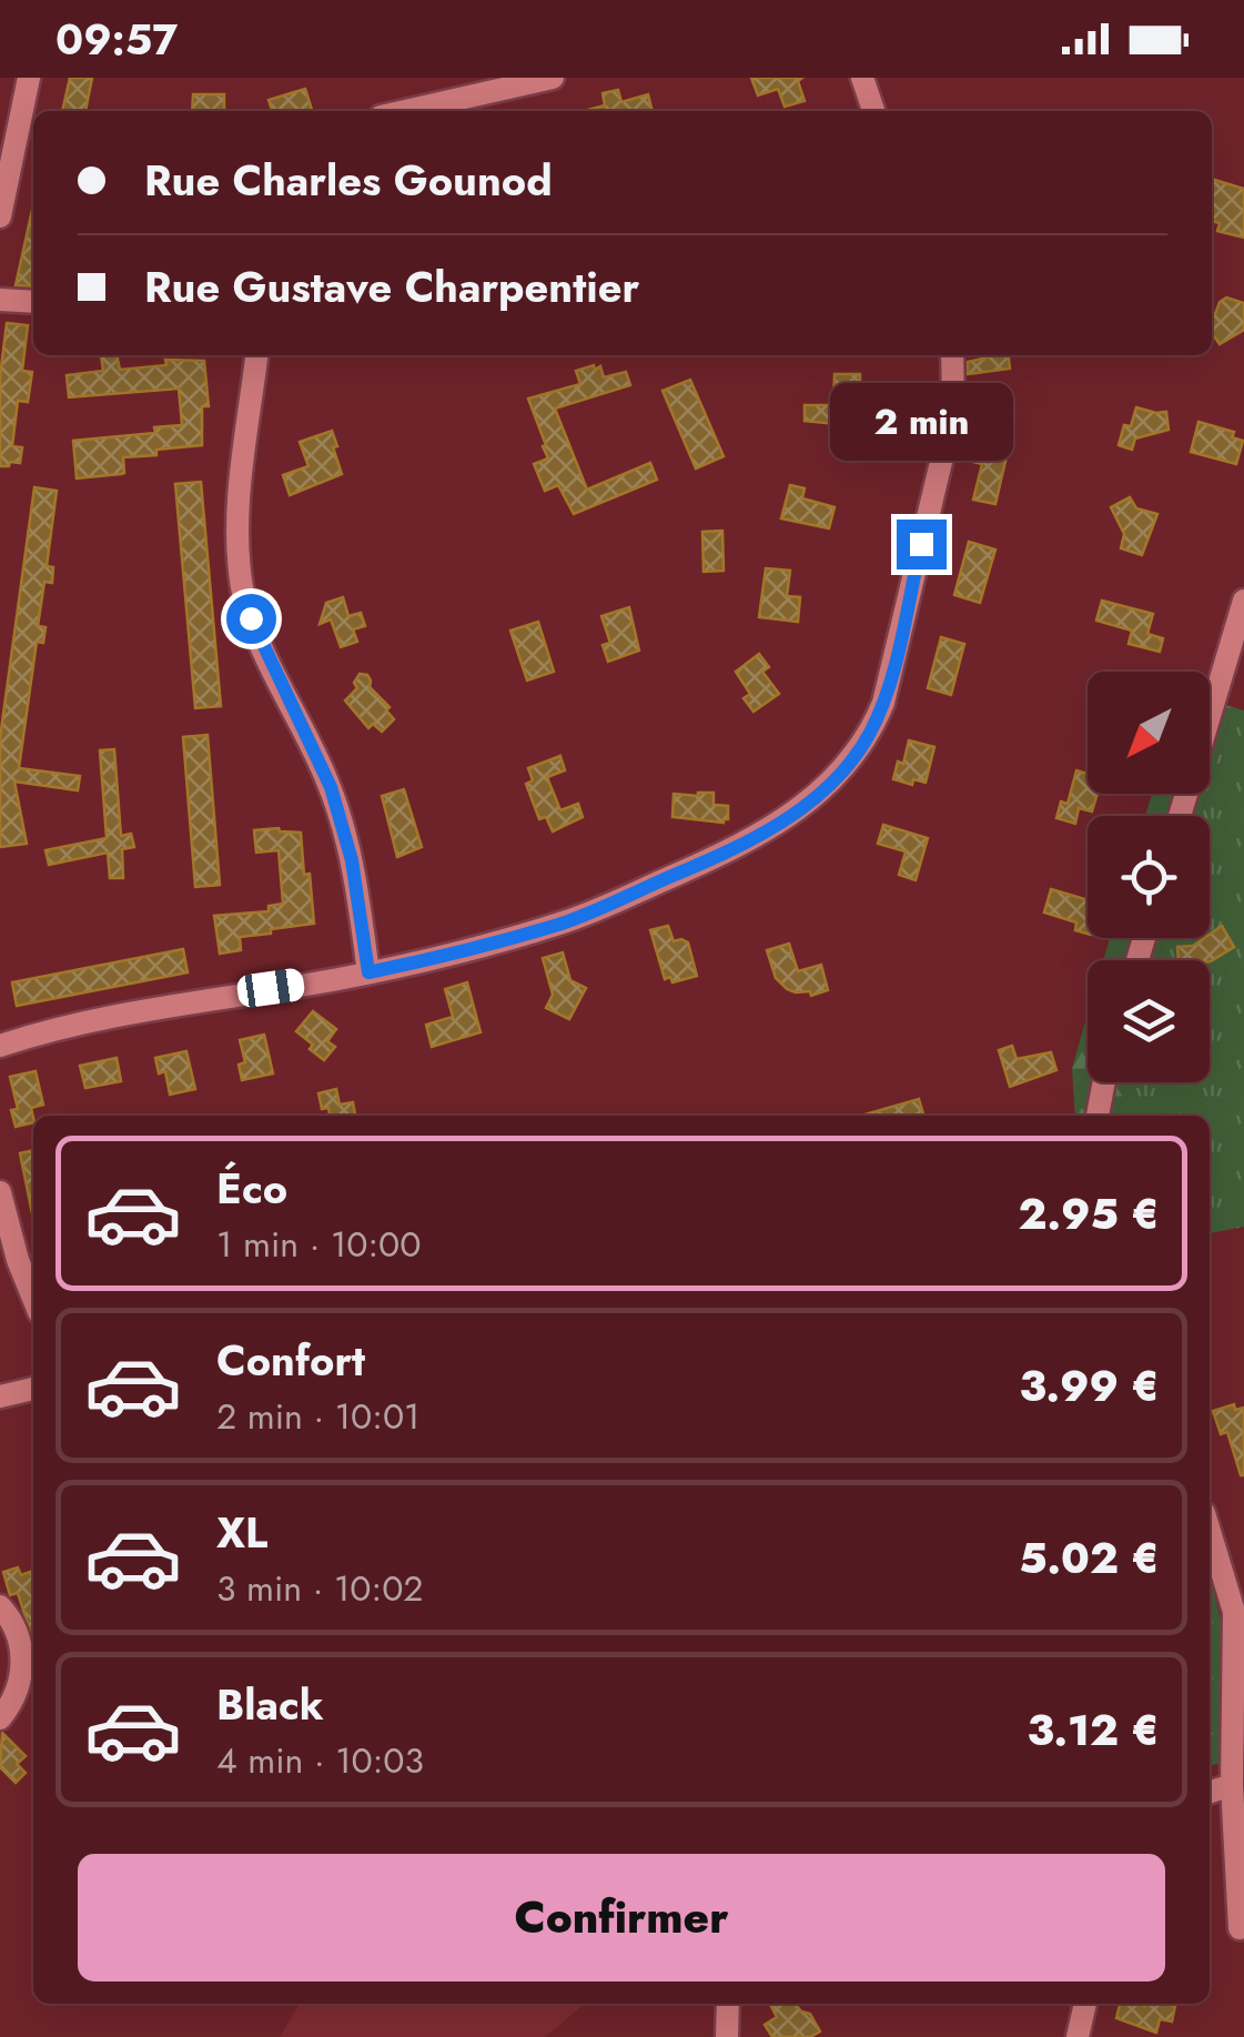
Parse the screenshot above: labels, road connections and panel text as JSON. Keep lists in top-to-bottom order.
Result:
{
  "north": "bottom left",
  "page": {
    "status": "09:57",
    "banner": ["Rue Charles Gounod", "Rue Gustave Charpentier"],
    "bubble": "2 min",
    "list": [
      {
        "name": "Éco",
        "note": "1 min · 10:00",
        "value": "2.95 €"
      },
      {
        "name": "Confort",
        "note": "2 min · 10:01",
        "value": "3.99 €"
      },
      {
        "name": "XL",
        "note": "3 min · 10:02",
        "value": "5.02 €"
      },
      {
        "name": "Black",
        "note": "4 min · 10:03",
        "value": "3.12 €"
      }
    ],
    "buttons": "Confirmer"
  }
}
